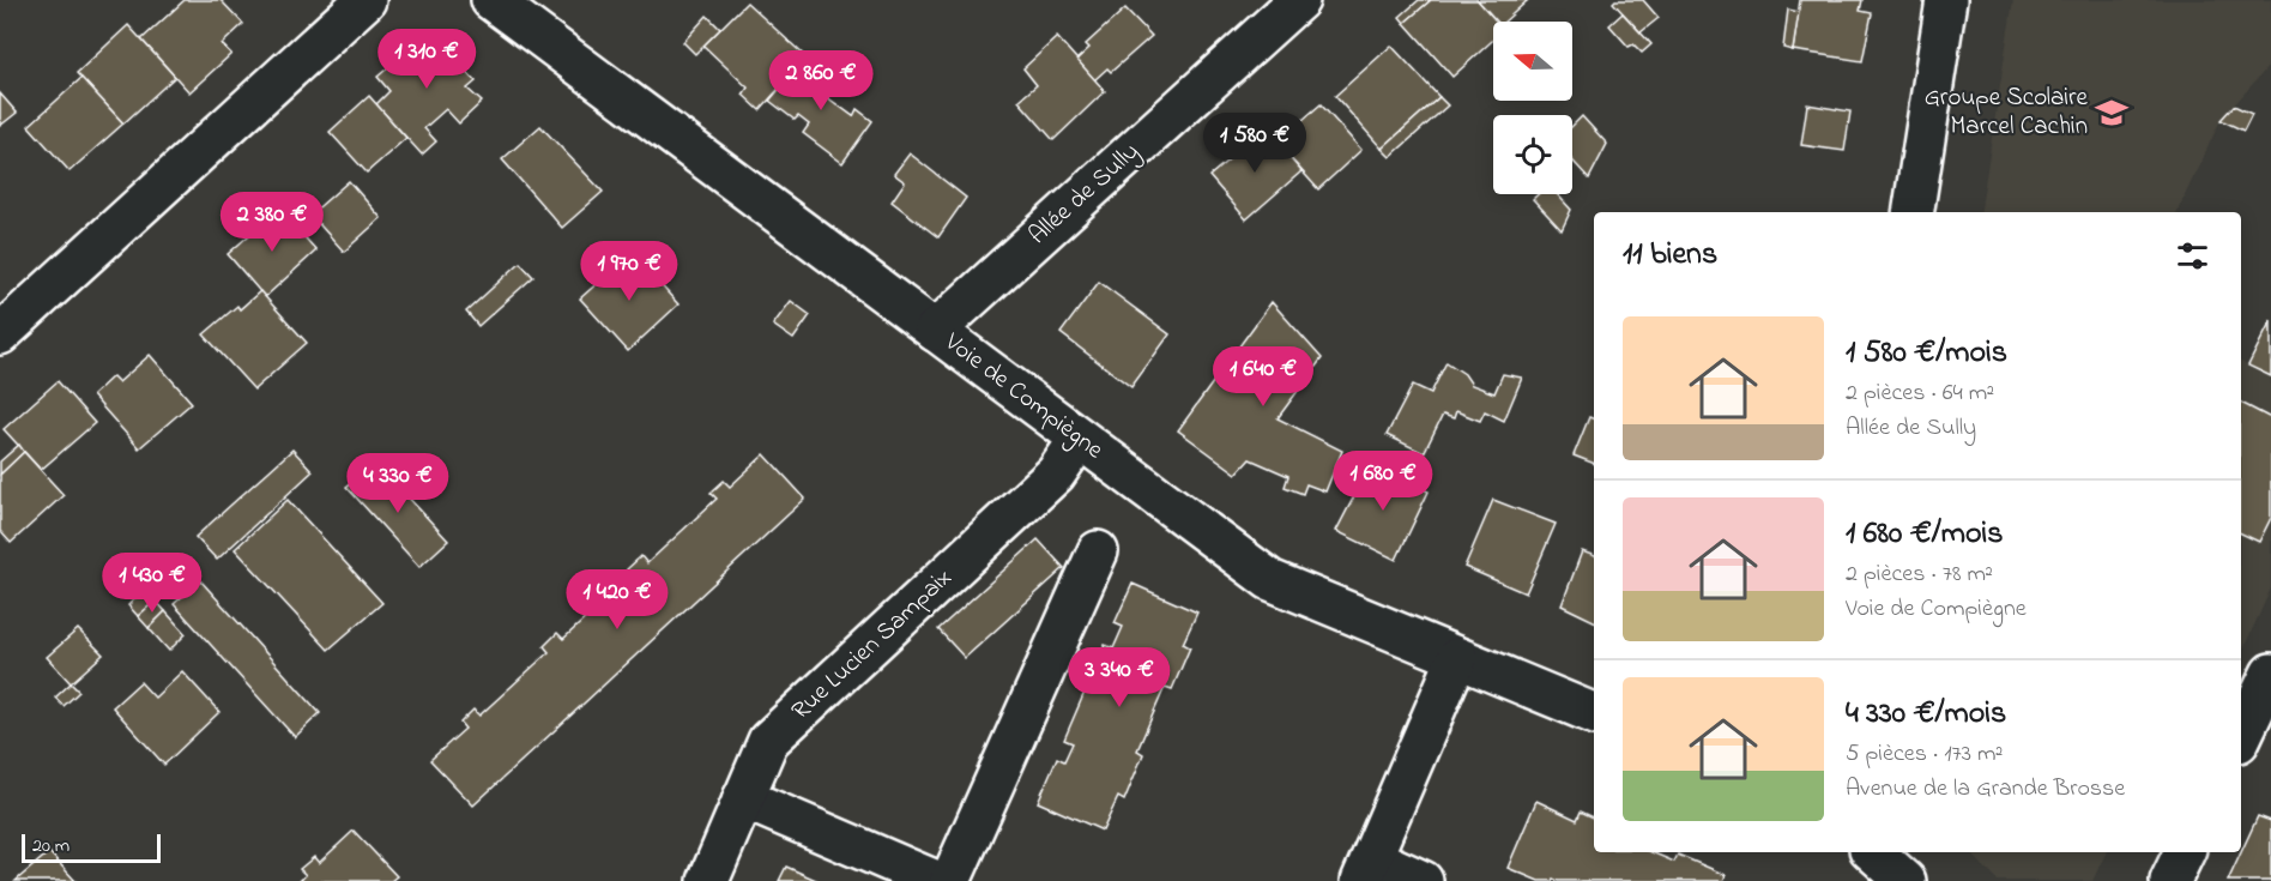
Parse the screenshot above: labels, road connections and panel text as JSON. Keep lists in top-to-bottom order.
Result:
{
  "streets": {
    "street": ["Allée de Sully", "Voie de Compiègne", "Rue Lucien Sampaix"]
  },
  "crossings": [
    ["Allée de Sully", "Voie de Compiègne"],
    ["Voie de Compiègne", "Rue Lucien Sampaix"]
  ],
  "places": {
    "school or university": ["Groupe Scolaire Marcel Cachin"]
  },
  "scale_bar": "20 m",
  "north": "left",
  "page": {
    "price": [
      "1 310 €",
      "2 860 €",
      "1 580 €",
      "2 380 €",
      "1 970 €",
      "1 640 €",
      "1 680 €",
      "4 330 €",
      "1 430 €",
      "1 420 €",
      "3 340 €"
    ],
    "heading": "11 biens",
    "list": [
      {
        "name": "1 580 €/mois",
        "note": "2 pièces · 64 m² · Allée de Sully"
      },
      {
        "name": "1 680 €/mois",
        "note": "2 pièces · 78 m² · Voie de Compiègne"
      },
      {
        "name": "4 330 €/mois",
        "note": "5 pièces · 173 m² · Avenue de la Grande Brosse"
      }
    ],
    "scale": "20 m"
  }
}
